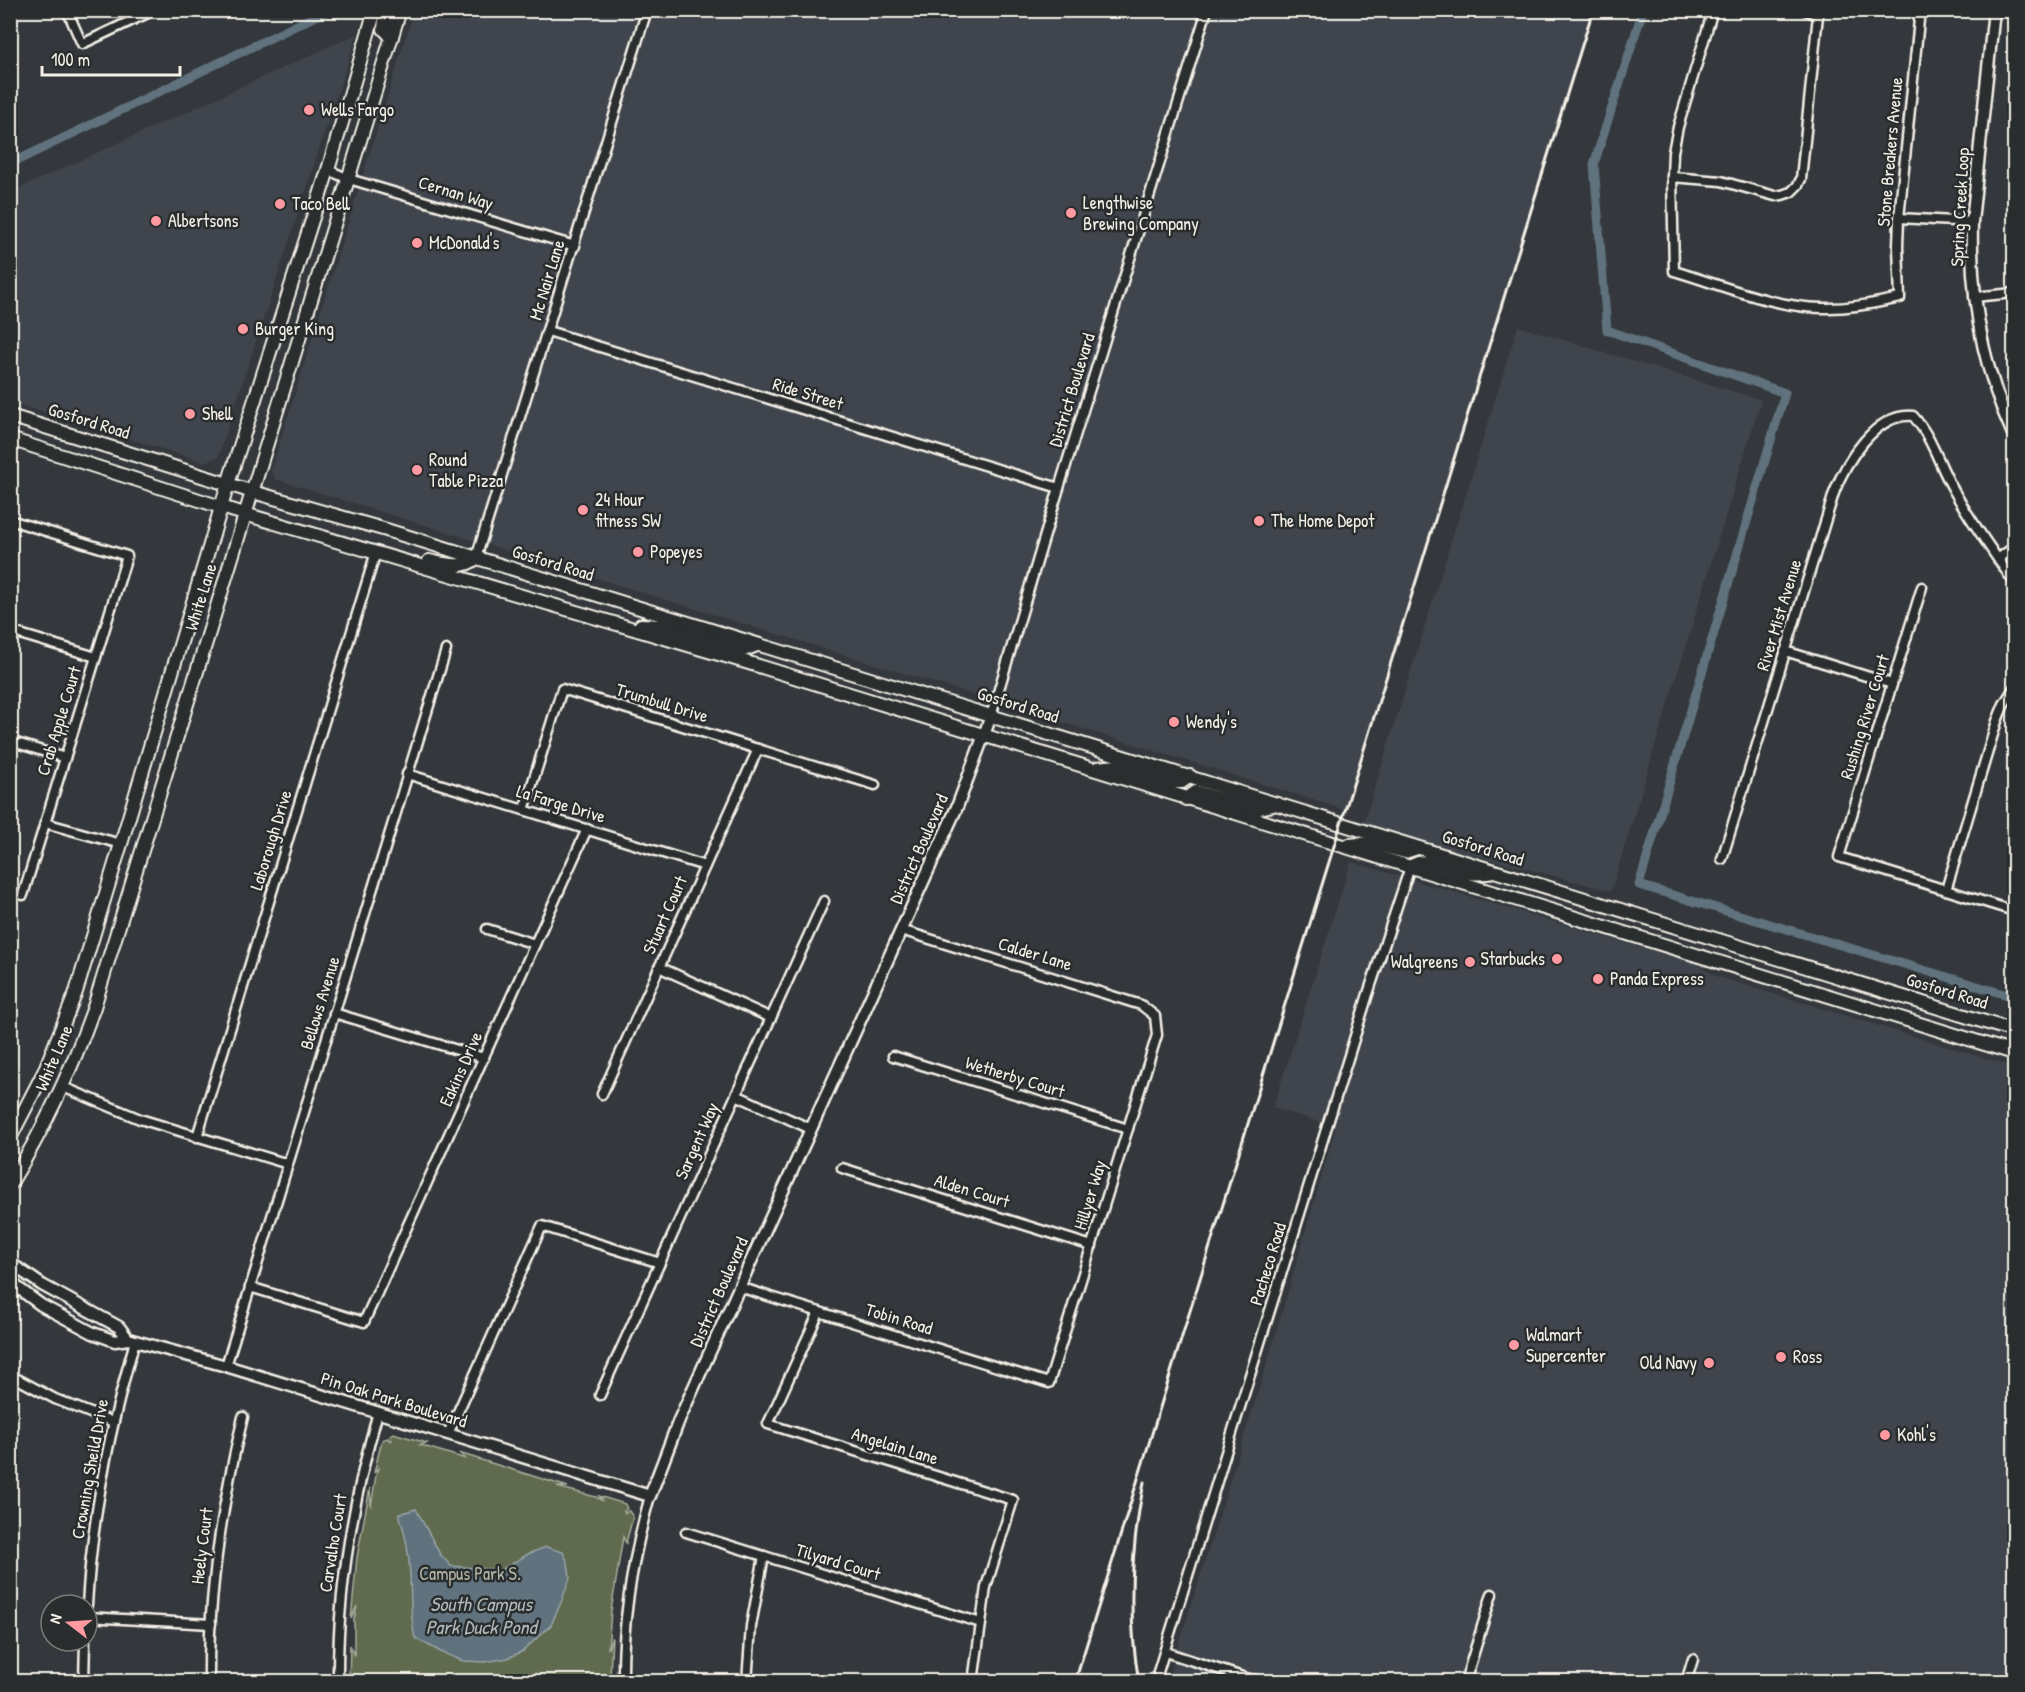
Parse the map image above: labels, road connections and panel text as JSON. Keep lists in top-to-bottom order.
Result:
{
  "streets": {
    "main road": ["Gosford Road", "White Lane"],
    "street": [
      "Stone Breakers Avenue",
      "Cernan Way",
      "Spring Creek Loop",
      "Mc Nair Lane",
      "District Boulevard",
      "Ride Street",
      "River Mist Avenue",
      "Trumbull Drive",
      "Rushing River Court",
      "Crab Apple Court",
      "La Farge Drive",
      "Laborough Drive",
      "Stuart Court",
      "Calder Lane",
      "Bellows Avenue",
      "Eakins Drive",
      "Wetherby Court",
      "Sargent Way",
      "Alden Court",
      "Hillyer Way",
      "Pacheco Road",
      "Tobin Road",
      "Pin Oak Park Boulevard",
      "Angelain Lane",
      "Crowning Sheild Drive",
      "Carvalho Court",
      "Heely Court",
      "Tilyard Court"
    ]
  },
  "crossings": [
    ["Cernan Way", "Mc Nair Lane"],
    ["Cernan Way", "White Lane"],
    ["Mc Nair Lane", "Ride Street"],
    ["Mc Nair Lane", "Gosford Road"],
    ["District Boulevard", "Ride Street"],
    ["District Boulevard", "Gosford Road"],
    ["District Boulevard", "Calder Lane"],
    ["District Boulevard", "Tobin Road"],
    ["District Boulevard", "Pin Oak Park Boulevard"],
    ["Gosford Road", "White Lane"],
    ["Trumbull Drive", "La Farge Drive"],
    ["Trumbull Drive", "Stuart Court"],
    ["La Farge Drive", "Stuart Court"],
    ["La Farge Drive", "Bellows Avenue"],
    ["La Farge Drive", "Eakins Drive"],
    ["Calder Lane", "Hillyer Way"],
    ["Bellows Avenue", "Eakins Drive"],
    ["Bellows Avenue", "Pin Oak Park Boulevard"],
    ["Wetherby Court", "Hillyer Way"],
    ["Alden Court", "Hillyer Way"],
    ["Hillyer Way", "Tobin Road"],
    ["Tobin Road", "Angelain Lane"],
    ["Pin Oak Park Boulevard", "Crowning Sheild Drive"],
    ["Pin Oak Park Boulevard", "Carvalho Court"],
    ["Angelain Lane", "Tilyard Court"]
  ],
  "water": ["South Campus Park Duck Pond"],
  "parks": ["Campus Park S."],
  "places": [
    "Wells Fargo",
    "Taco Bell",
    "Lengthwise Brewing Company",
    "Albertsons",
    "McDonald's",
    "Burger King",
    "Shell",
    "Round Table Pizza",
    "24 Hour fitness SW",
    "The Home Depot",
    "Popeyes",
    "Wendy's",
    "Starbucks",
    "Walgreens",
    "Panda Express",
    "Walmart Supercenter",
    "Ross",
    "Old Navy",
    "Kohl's"
  ],
  "scale_bar": "100 m",
  "north": "left"
}
